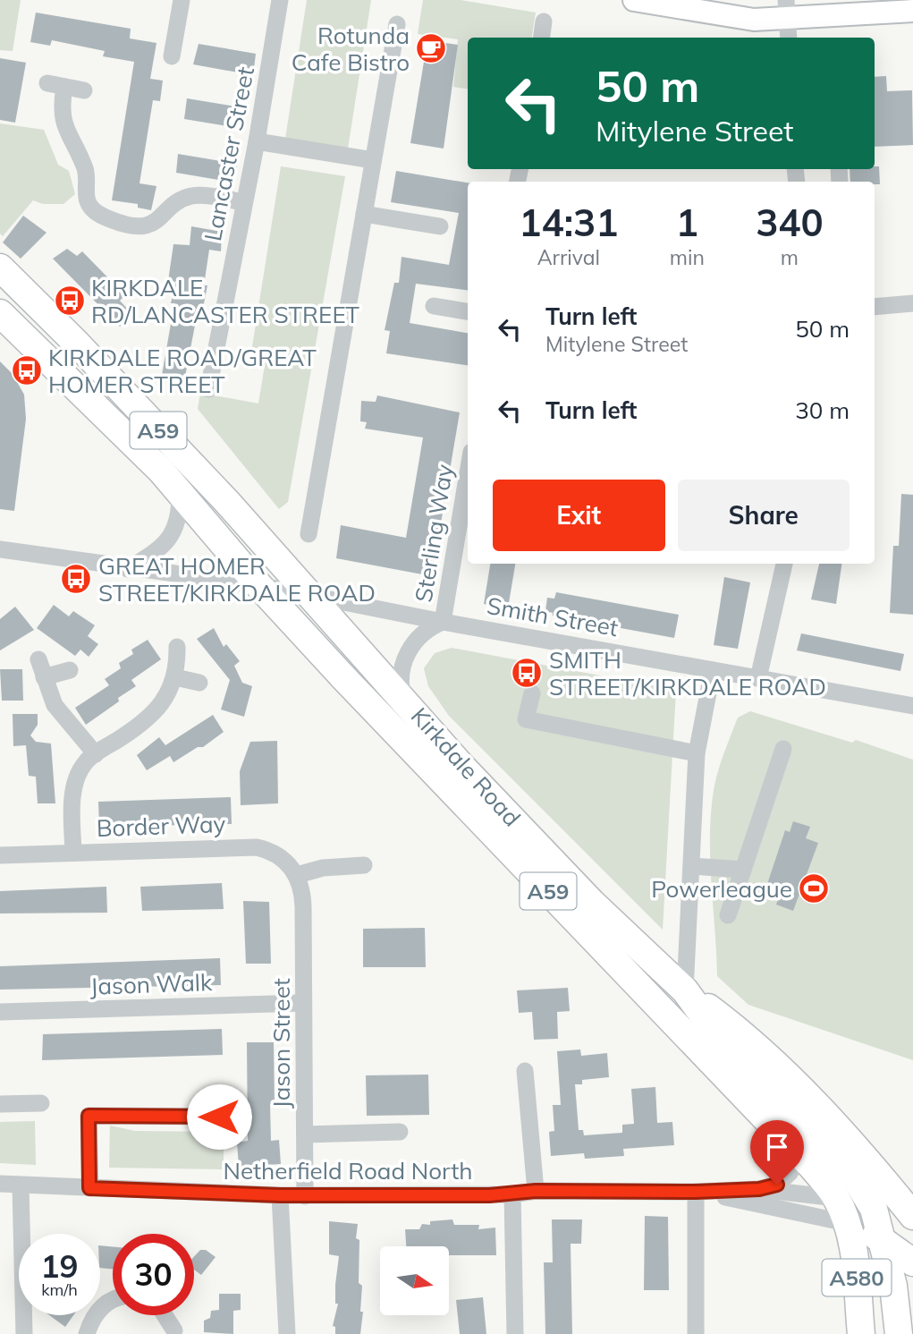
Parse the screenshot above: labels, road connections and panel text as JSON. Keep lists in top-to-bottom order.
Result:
{
  "streets": {
    "highway": ["A59", "Kirkdale Road", "A580"],
    "street": [
      "Lancaster Street",
      "Sterling Way",
      "Smith Street",
      "Border Way",
      "Jason Walk",
      "Jason Street",
      "Netherfield Road North"
    ]
  },
  "crossings": [
    ["A59", "Kirkdale Road"],
    ["Sterling Way", "Smith Street"],
    ["Smith Street", "Kirkdale Road"],
    ["Kirkdale Road", "Netherfield Road North"],
    ["Kirkdale Road", "A580"],
    ["Border Way", "Jason Street"],
    ["Jason Walk", "Jason Street"],
    ["Jason Street", "Netherfield Road North"],
    ["Netherfield Road North", "A580"]
  ],
  "places": {
    "cafe": ["Rotunda Cafe Bistro"],
    "bus stop": [
      "KIRKDALE RD/LANCASTER STREET",
      "KIRKDALE ROAD/GREAT HOMER STREET",
      "GREAT HOMER STREET/KIRKDALE ROAD",
      "SMITH STREET/KIRKDALE ROAD"
    ],
    "sports": ["Powerleague"]
  },
  "north": "right",
  "page": {
    "turn": ["50 m", "Mitylene Street"],
    "eta": [
      "14:31",
      "Arrival",
      "1",
      "min",
      "340",
      "m"
    ],
    "list": [
      {
        "name": "Turn left",
        "note": "Mitylene Street",
        "value": "50 m"
      },
      {
        "name": "Turn left",
        "value": "30 m"
      }
    ],
    "buttons": ["Exit", "Share"],
    "speed": "19 km/h",
    "limit": "30"
  }
}
